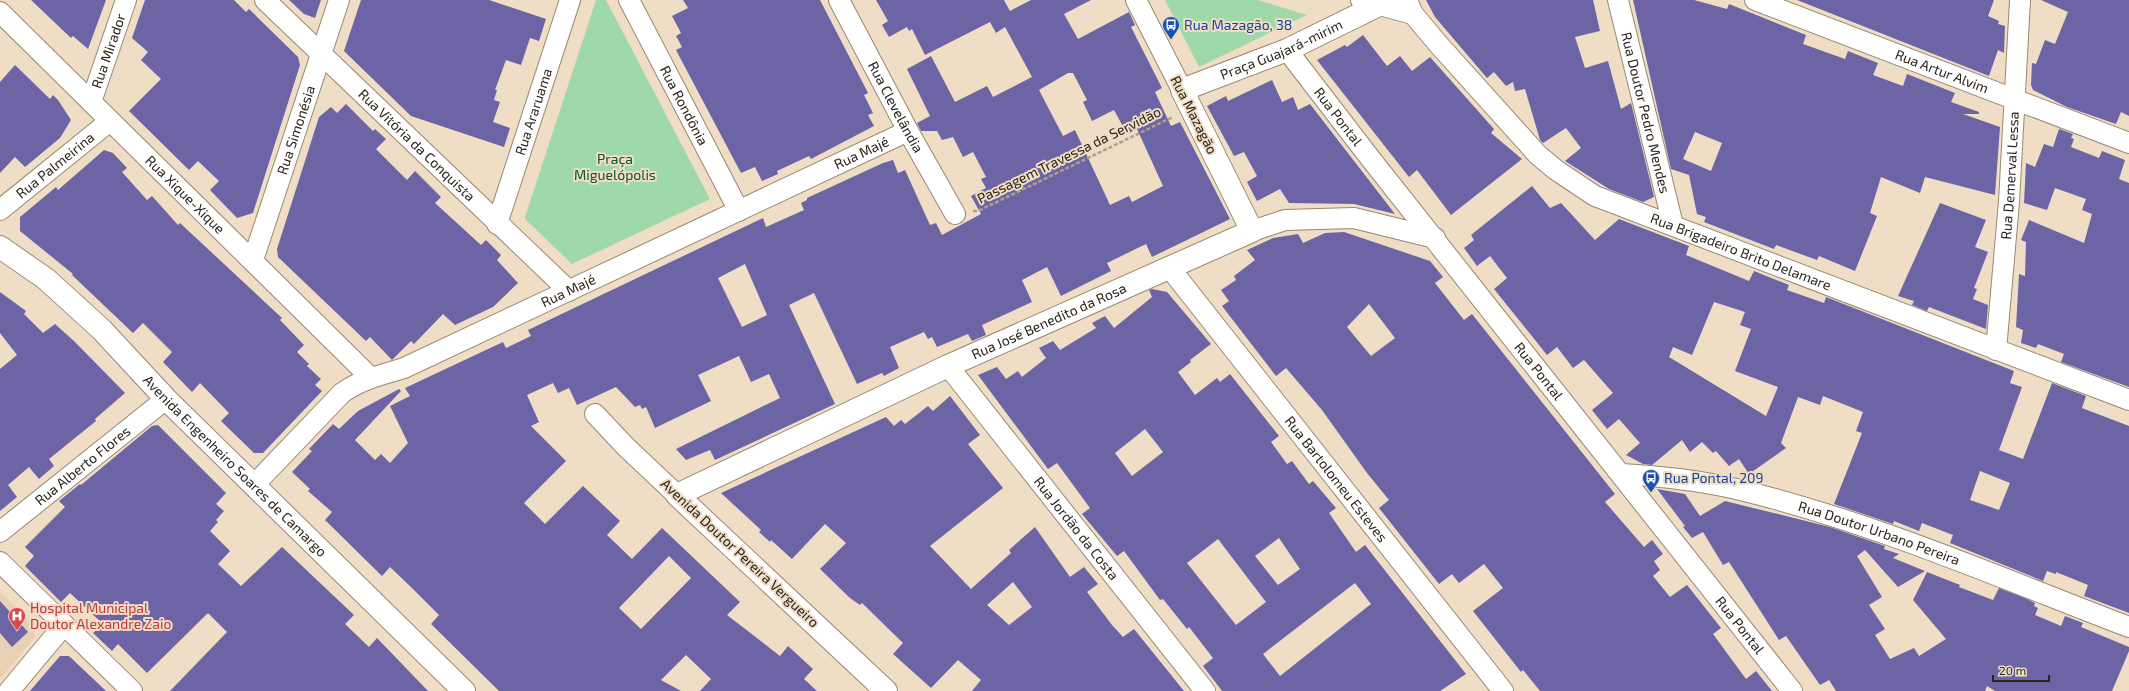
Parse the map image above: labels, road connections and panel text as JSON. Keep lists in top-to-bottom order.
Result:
{
  "streets": {
    "street": [
      "Praça Guajará-mirim",
      "Rua Mirador",
      "Rua Artur Alvim",
      "Rua Rondônia",
      "Rua Clevelândia",
      "Rua Araruama",
      "Rua Doutor Pedro Mendes",
      "Rua Mazagão",
      "Rua Pontal",
      "Rua Simonésia",
      "Rua Vitória da Conquista",
      "Rua Majé",
      "Rua Palmeirina",
      "Rua Demerval Lessa",
      "Rua Xique-Xique",
      "Rua Brigadeiro Brito Delamare",
      "Rua José Benedito da Rosa",
      "Rua Alberto Flores",
      "Avenida Engenheiro Soares de Camargo",
      "Rua Bartolomeu Esteves",
      "Rua Jordão da Costa",
      "Rua Doutor Urbano Pereira",
      "Avenida Doutor Pereira Vergueiro"
    ],
    "path": ["Passagem Travessa da Servidão"]
  },
  "crossings": [
    ["Praça Guajará-mirim", "Rua Mazagão"],
    ["Praça Guajará-mirim", "Rua Pontal"],
    ["Praça Guajará-mirim", "Passagem Travessa da Servidão"],
    ["Praça Guajará-mirim", "Rua Brigadeiro Brito Delamare"],
    ["Rua Mirador", "Rua Xique-Xique"],
    ["Rua Artur Alvim", "Rua Demerval Lessa"],
    ["Rua Rondônia", "Rua Majé"],
    ["Rua Clevelândia", "Rua Majé"],
    ["Rua Clevelândia", "Passagem Travessa da Servidão"],
    ["Rua Araruama", "Rua Vitória da Conquista"],
    ["Rua Doutor Pedro Mendes", "Rua Brigadeiro Brito Delamare"],
    ["Rua Mazagão", "Passagem Travessa da Servidão"],
    ["Rua Mazagão", "Rua José Benedito da Rosa"],
    ["Rua Pontal", "Rua José Benedito da Rosa"],
    ["Rua Pontal", "Rua Doutor Urbano Pereira"],
    ["Rua Simonésia", "Rua Vitória da Conquista"],
    ["Rua Simonésia", "Rua Xique-Xique"],
    ["Rua Vitória da Conquista", "Rua Majé"],
    ["Rua Majé", "Rua Xique-Xique"],
    ["Rua Majé", "Avenida Engenheiro Soares de Camargo"],
    ["Rua Palmeirina", "Rua Xique-Xique"],
    ["Rua Demerval Lessa", "Rua Brigadeiro Brito Delamare"],
    ["Rua José Benedito da Rosa", "Rua Bartolomeu Esteves"],
    ["Rua José Benedito da Rosa", "Rua Jordão da Costa"],
    ["Rua José Benedito da Rosa", "Avenida Doutor Pereira Vergueiro"],
    ["Rua Alberto Flores", "Avenida Engenheiro Soares de Camargo"]
  ],
  "parks": ["Praça Miguelópolis"],
  "places": {
    "bus stop": ["Rua Mazagão, 38", "Rua Pontal, 209"],
    "hospital": ["Hospital Municipal Doutor Alexandre Zaio"]
  },
  "scale_bar": "20 m"
}
